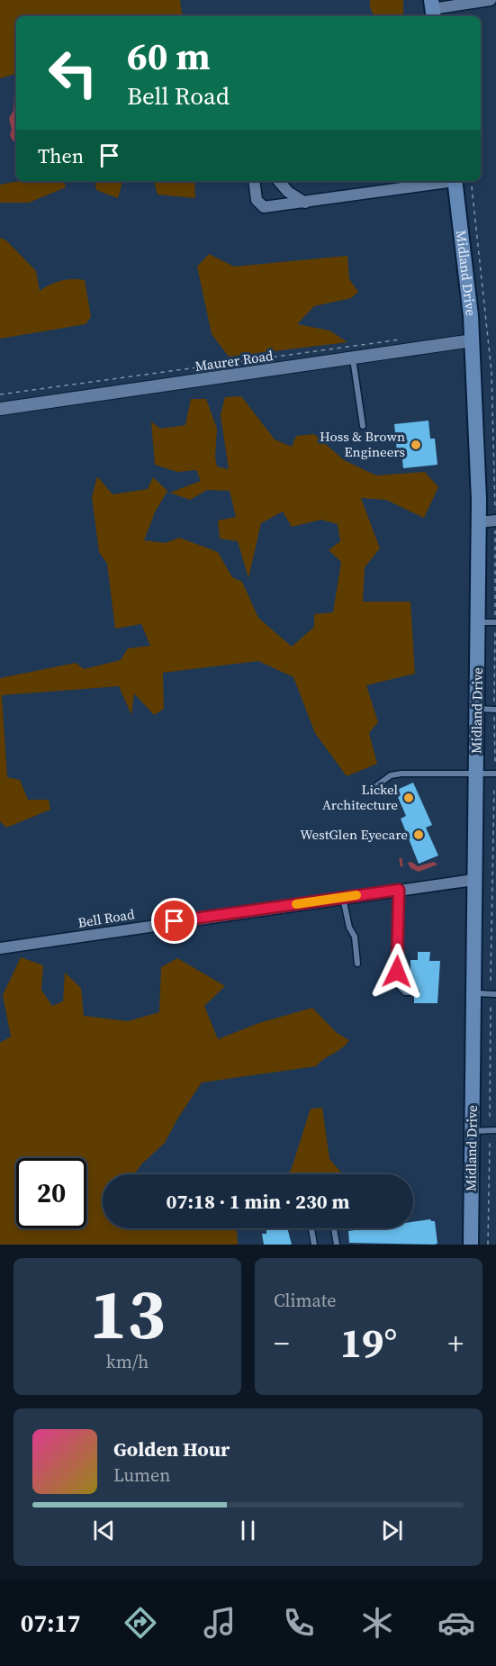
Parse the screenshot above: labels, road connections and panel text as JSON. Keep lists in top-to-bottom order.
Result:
{
  "streets": {
    "main road": ["Midland Drive"],
    "street": ["Maurer Road", "Bell Road"]
  },
  "crossings": [
    ["Midland Drive", "Maurer Road"],
    ["Midland Drive", "Bell Road"]
  ],
  "places": ["Hoss & Brown Engineers", "Lickel Architecture", "WestGlen Eyecare"],
  "page": {
    "turn": ["60 m", "Bell Road"],
    "then": "Then",
    "limit": "20",
    "trip": "07:18 · 1 min · 230 m",
    "tile": [
      ["13", "km/h"],
      "Climate"
    ],
    "heat": ["−", "19°", "+"],
    "song": ["Golden Hour", "Lumen"],
    "tabs": "07:17"
  }
}
